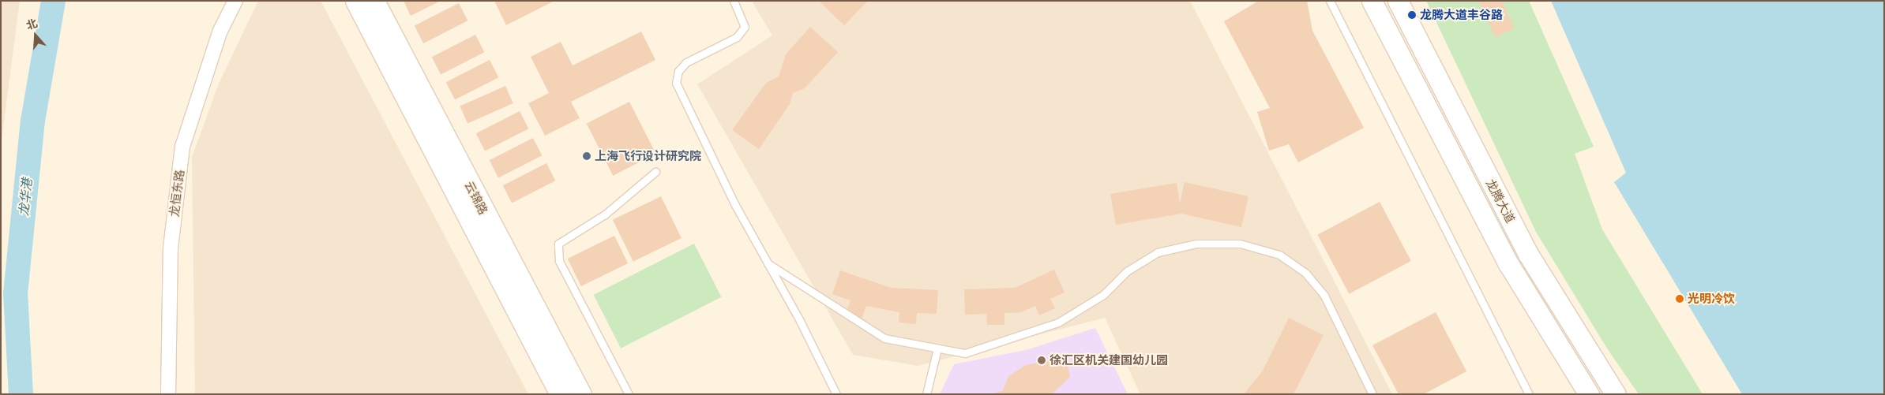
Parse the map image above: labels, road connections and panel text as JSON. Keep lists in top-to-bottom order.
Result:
{
  "streets": {
    "main road": ["云锦路", "龙腾大道"],
    "street": ["龙恒东路"]
  },
  "water": ["龙华港"],
  "places": [
    "龙腾大道丰谷路",
    "上海飞行设计研究院",
    "光明冷饮",
    "徐汇区机关建国幼儿园"
  ],
  "north": "top"
}
